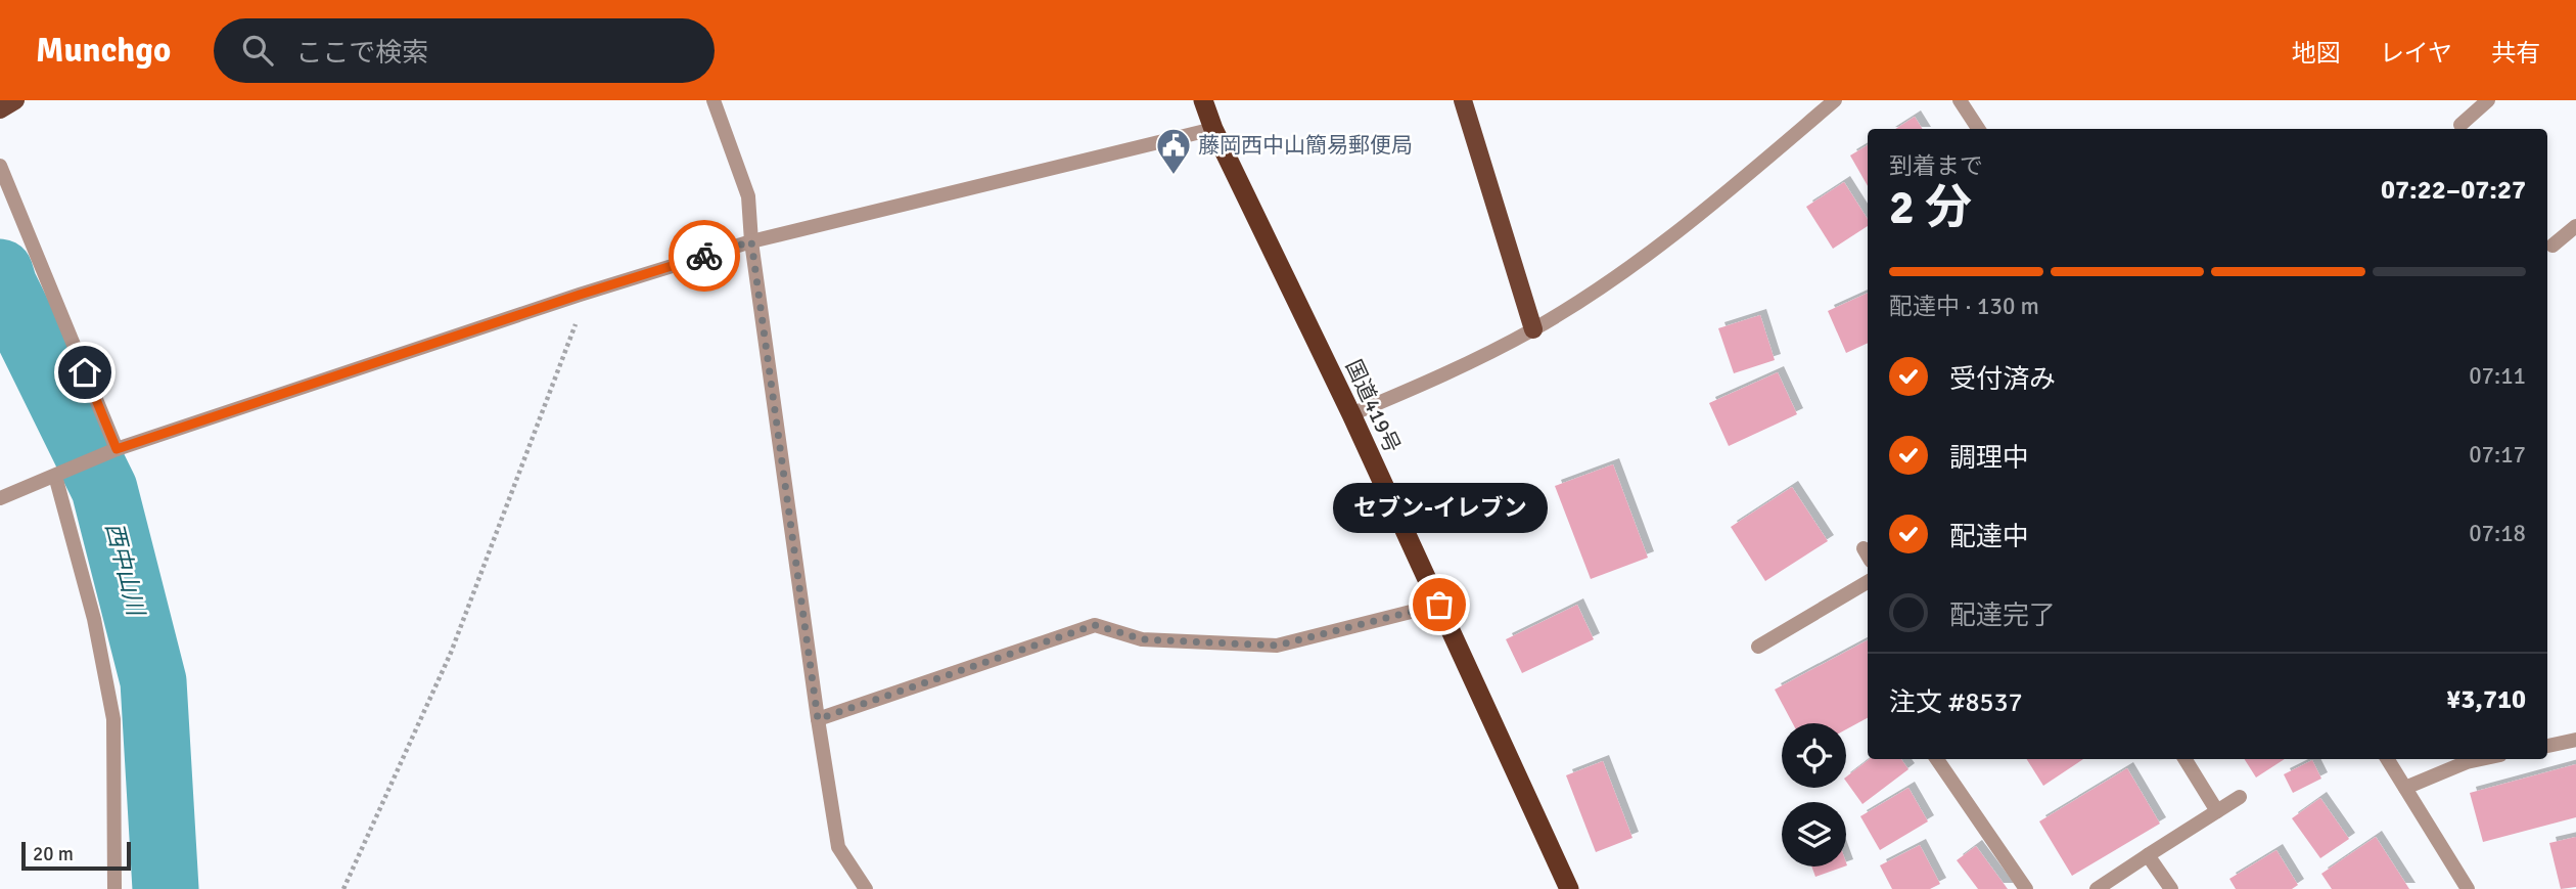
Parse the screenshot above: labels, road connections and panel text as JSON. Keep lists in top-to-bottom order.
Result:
{
  "streets": {
    "highway": ["国道419号"]
  },
  "water": ["西中山川"],
  "places": {
    "public building": ["藤岡西中山簡易郵便局"],
    "other": ["セブン-イレブン"]
  },
  "scale_bar": "20 m",
  "page": {
    "header": "Munchgo",
    "search": "ここで検索",
    "nav": ["地図", "レイヤ", "共有"],
    "heading": ["2 分", "到着まで", "07:22–07:27"],
    "panel": ["注文 #8537", "¥3,710"],
    "bar": "配達中 · 130 m",
    "list": [
      ["受付済み", "07:11"],
      ["調理中", "07:17"],
      ["配達中", "07:18"],
      "配達完了"
    ],
    "bubble": "セブン-イレブン",
    "scale": "20 m"
  }
}
